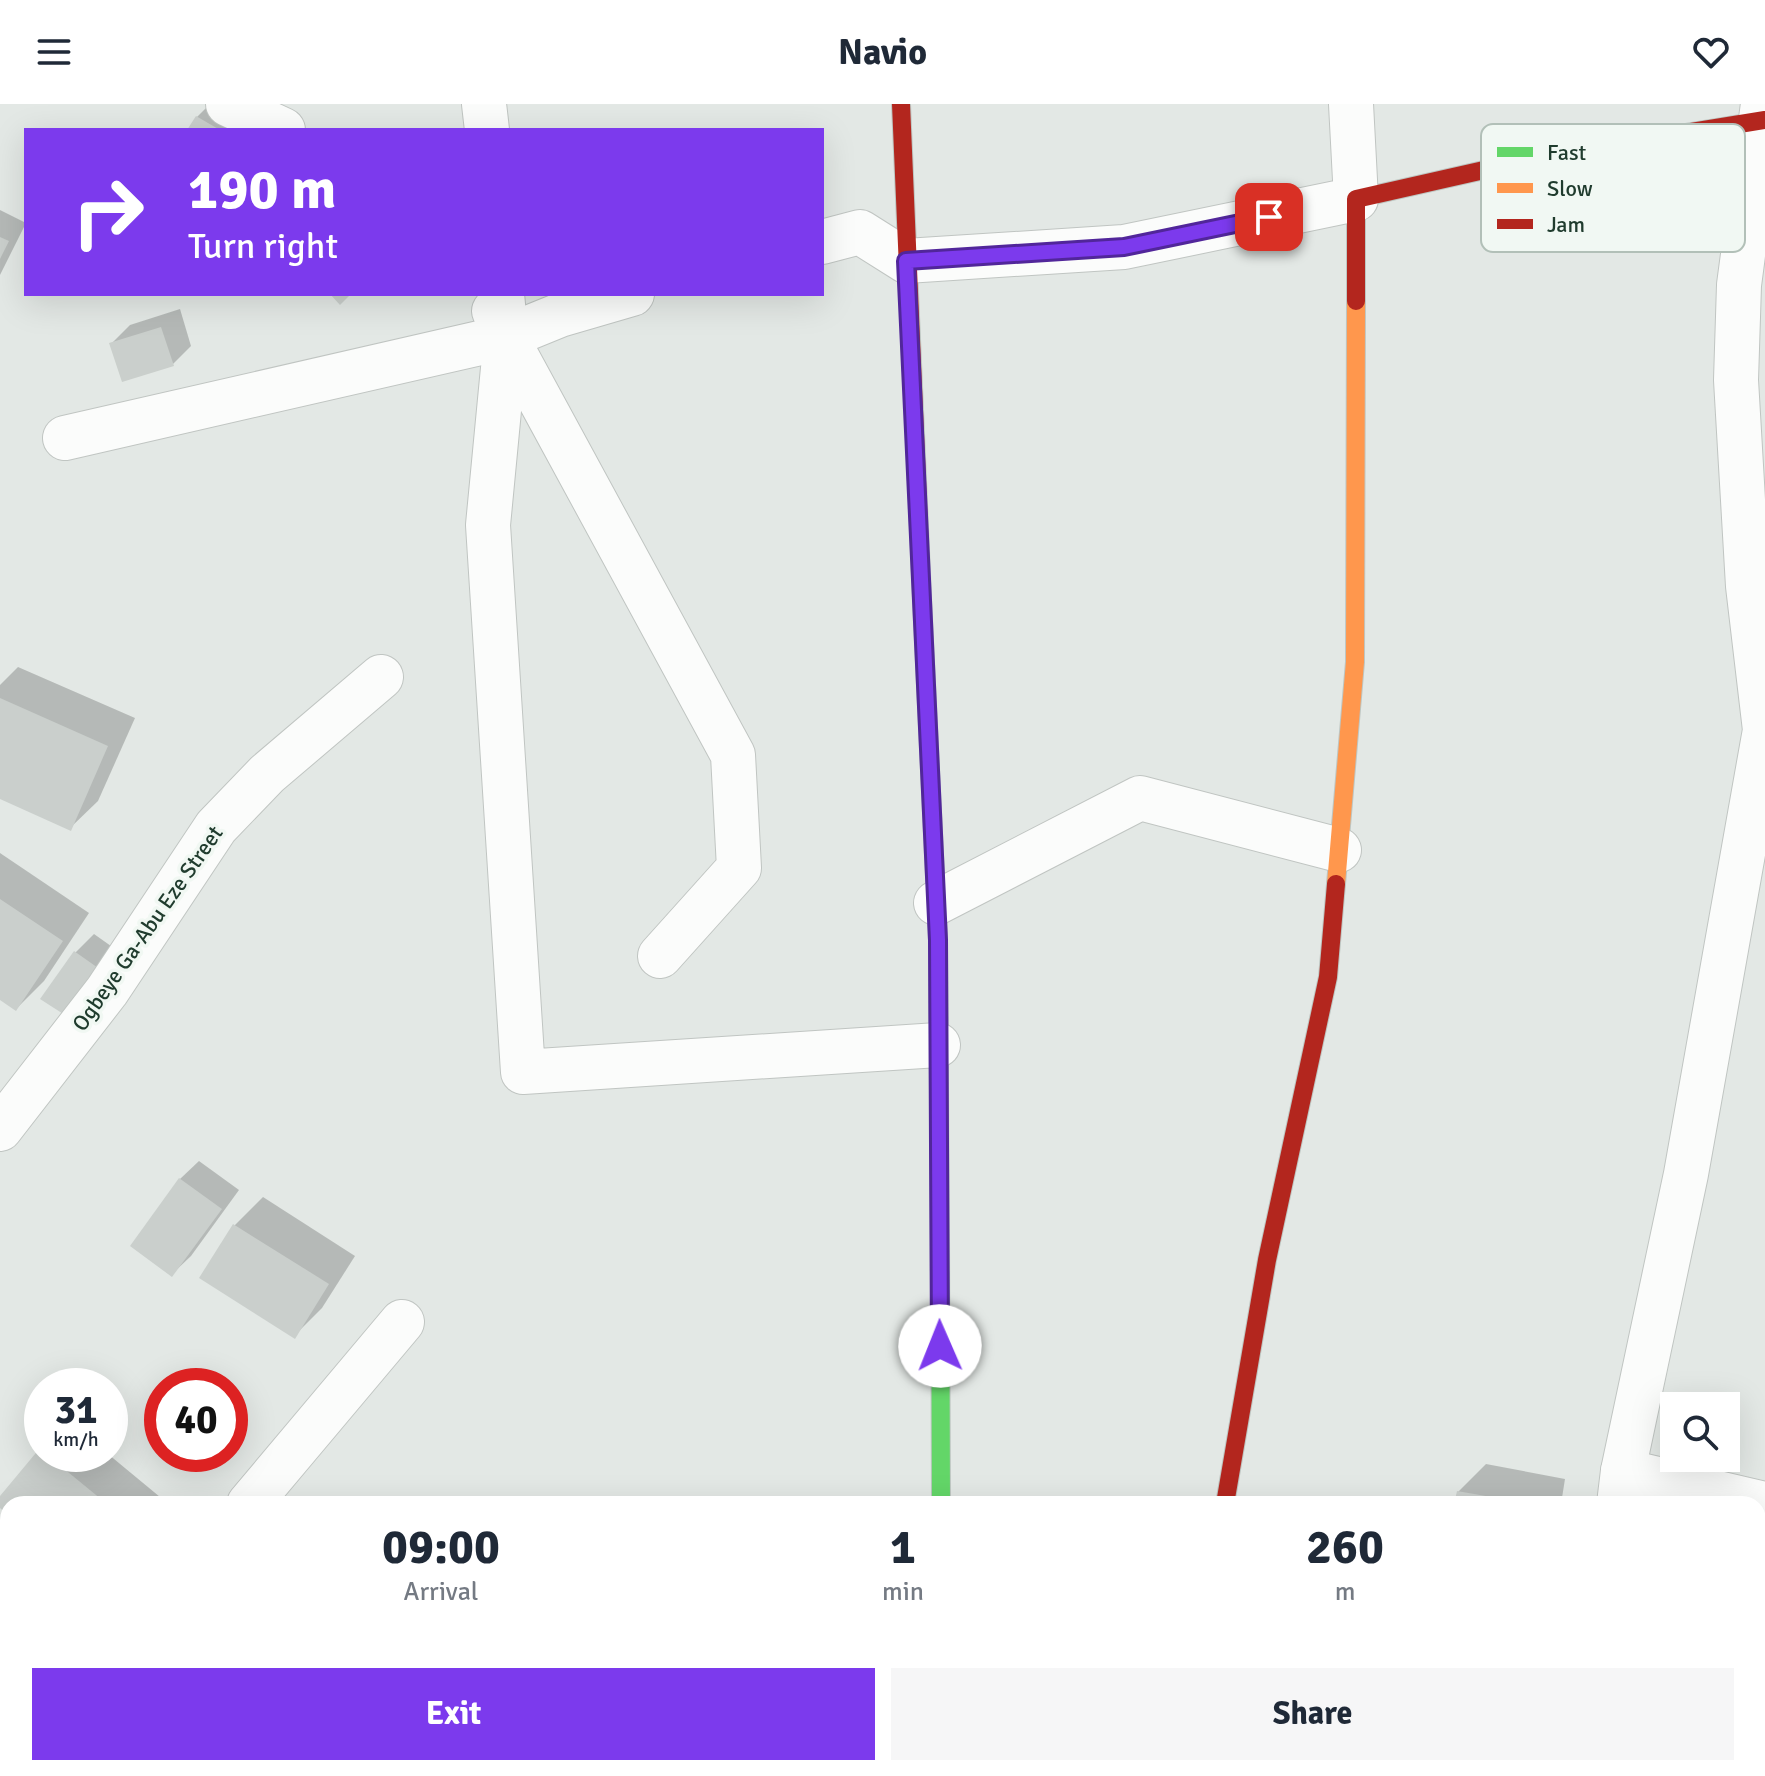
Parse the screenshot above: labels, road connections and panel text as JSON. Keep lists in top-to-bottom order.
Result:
{
  "streets": {
    "street": ["Ogbeye Ga-Abu Eze Street"]
  },
  "legend": ["Fast", "Slow", "Jam"],
  "page": {
    "header": "Navio",
    "turn": ["190 m", "Turn right"],
    "speed": "31 km/h",
    "limit": "40",
    "eta": [
      "09:00",
      "Arrival",
      "1",
      "min",
      "260",
      "m"
    ],
    "buttons": ["Exit", "Share"]
  }
}
